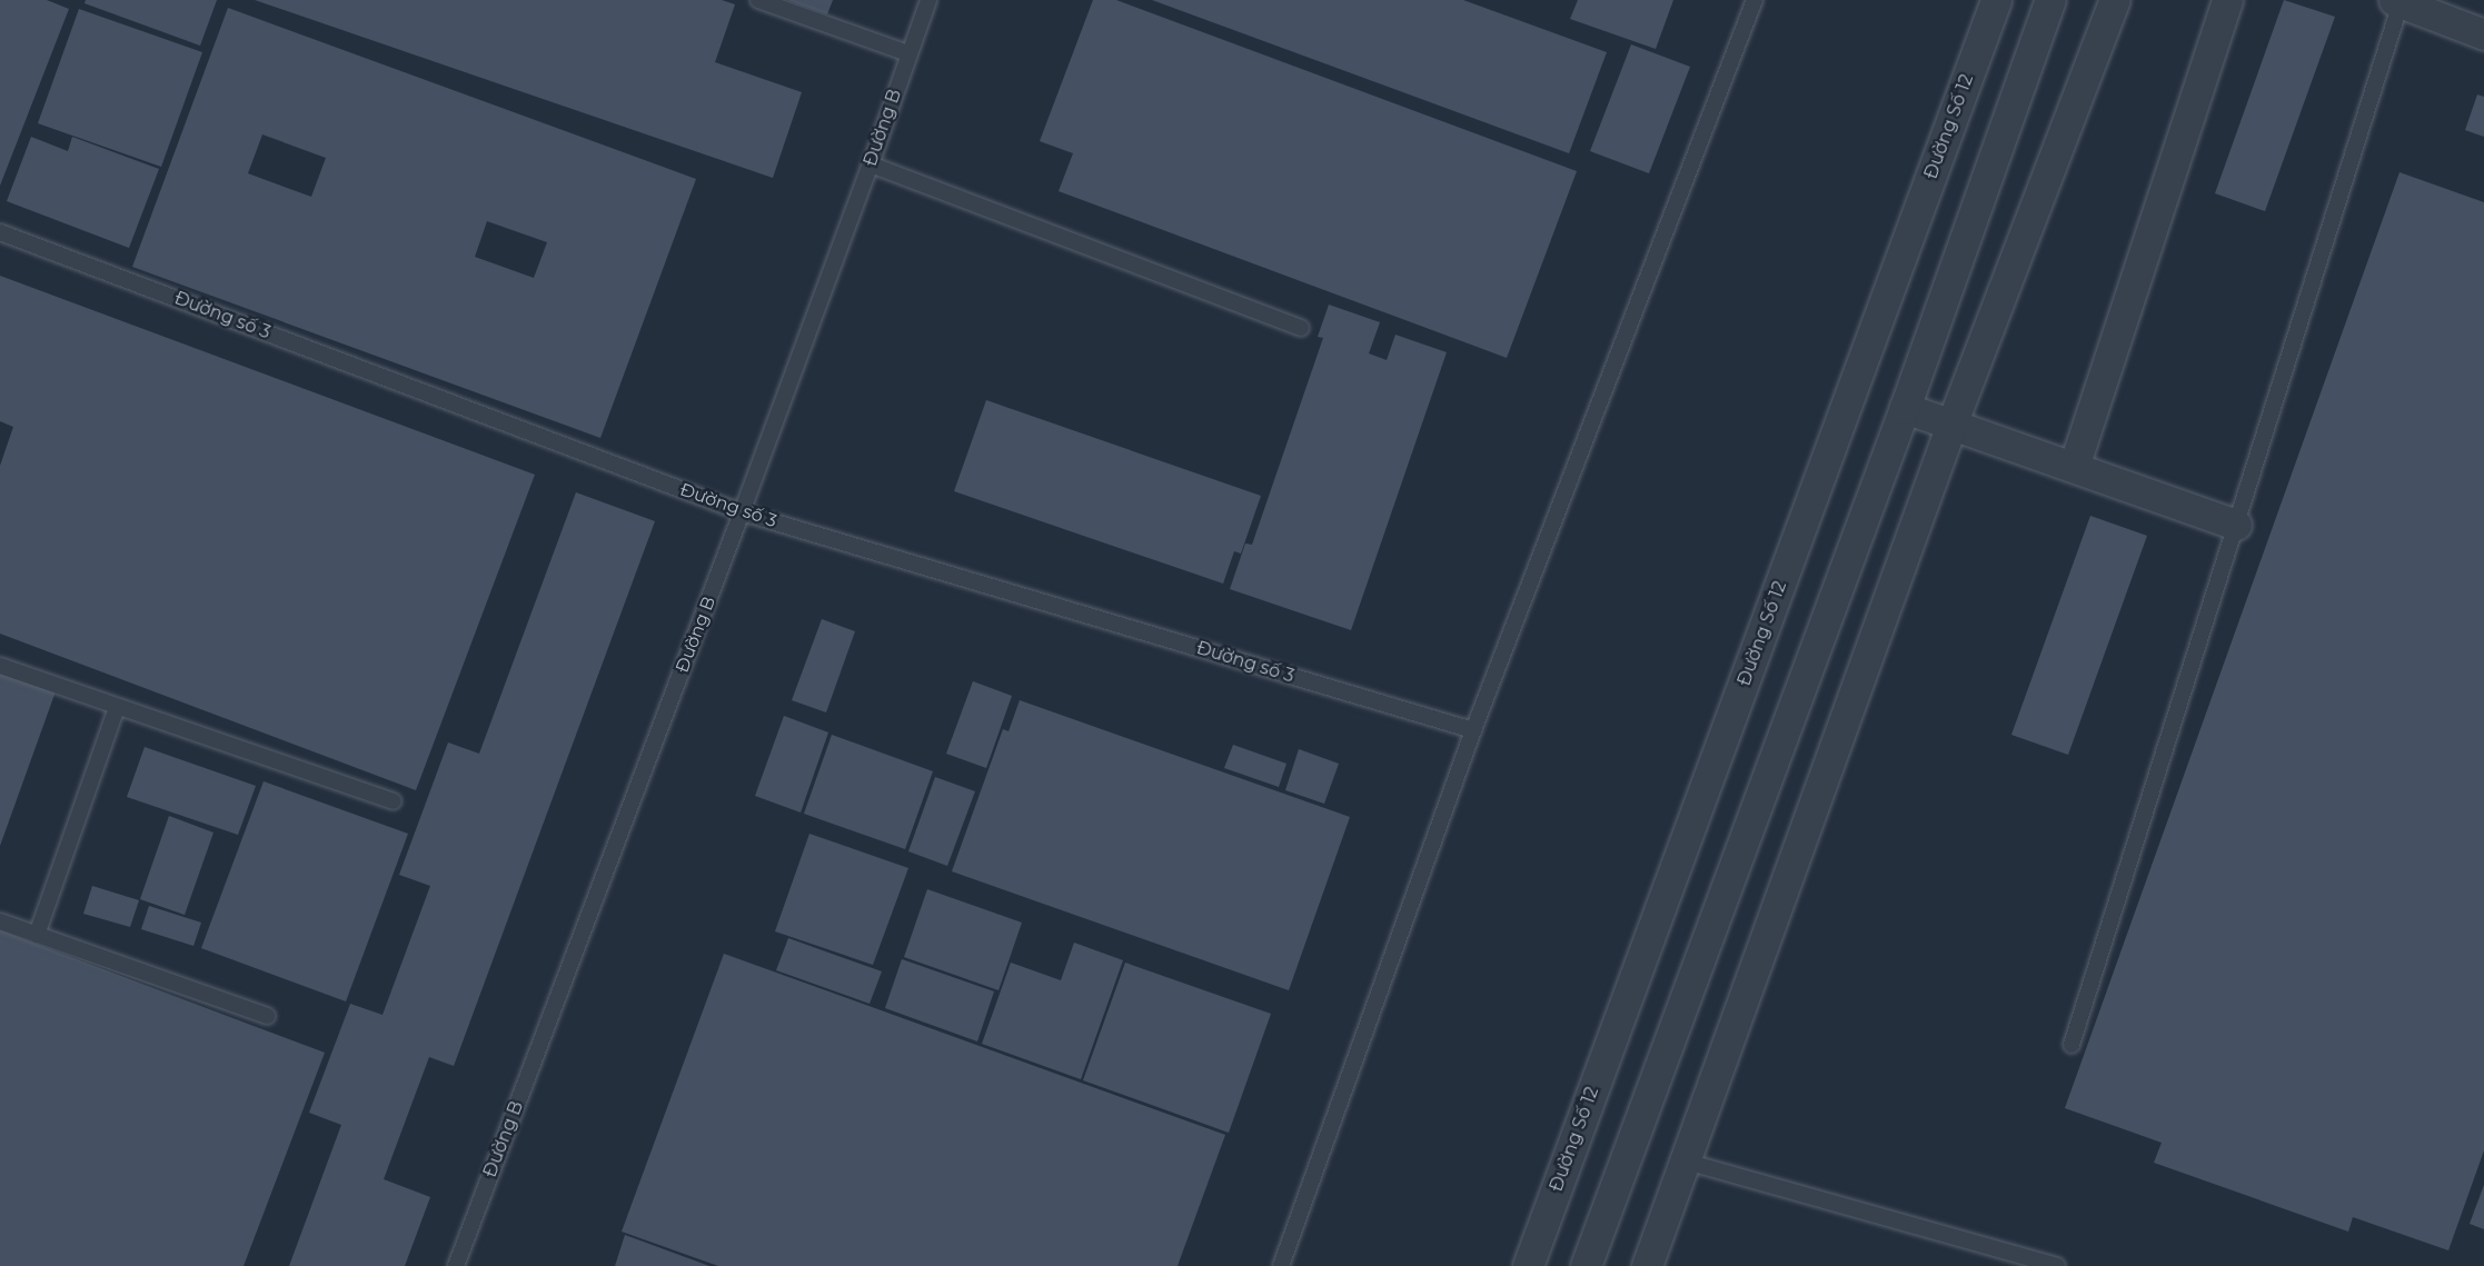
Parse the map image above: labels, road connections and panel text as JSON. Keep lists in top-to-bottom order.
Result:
{
  "streets": {
    "street": ["Đường Số 12"],
    "lane": ["Đường B", "Đường số 3"]
  },
  "crossings": [
    ["Đường B", "Đường số 3"]
  ]
}
